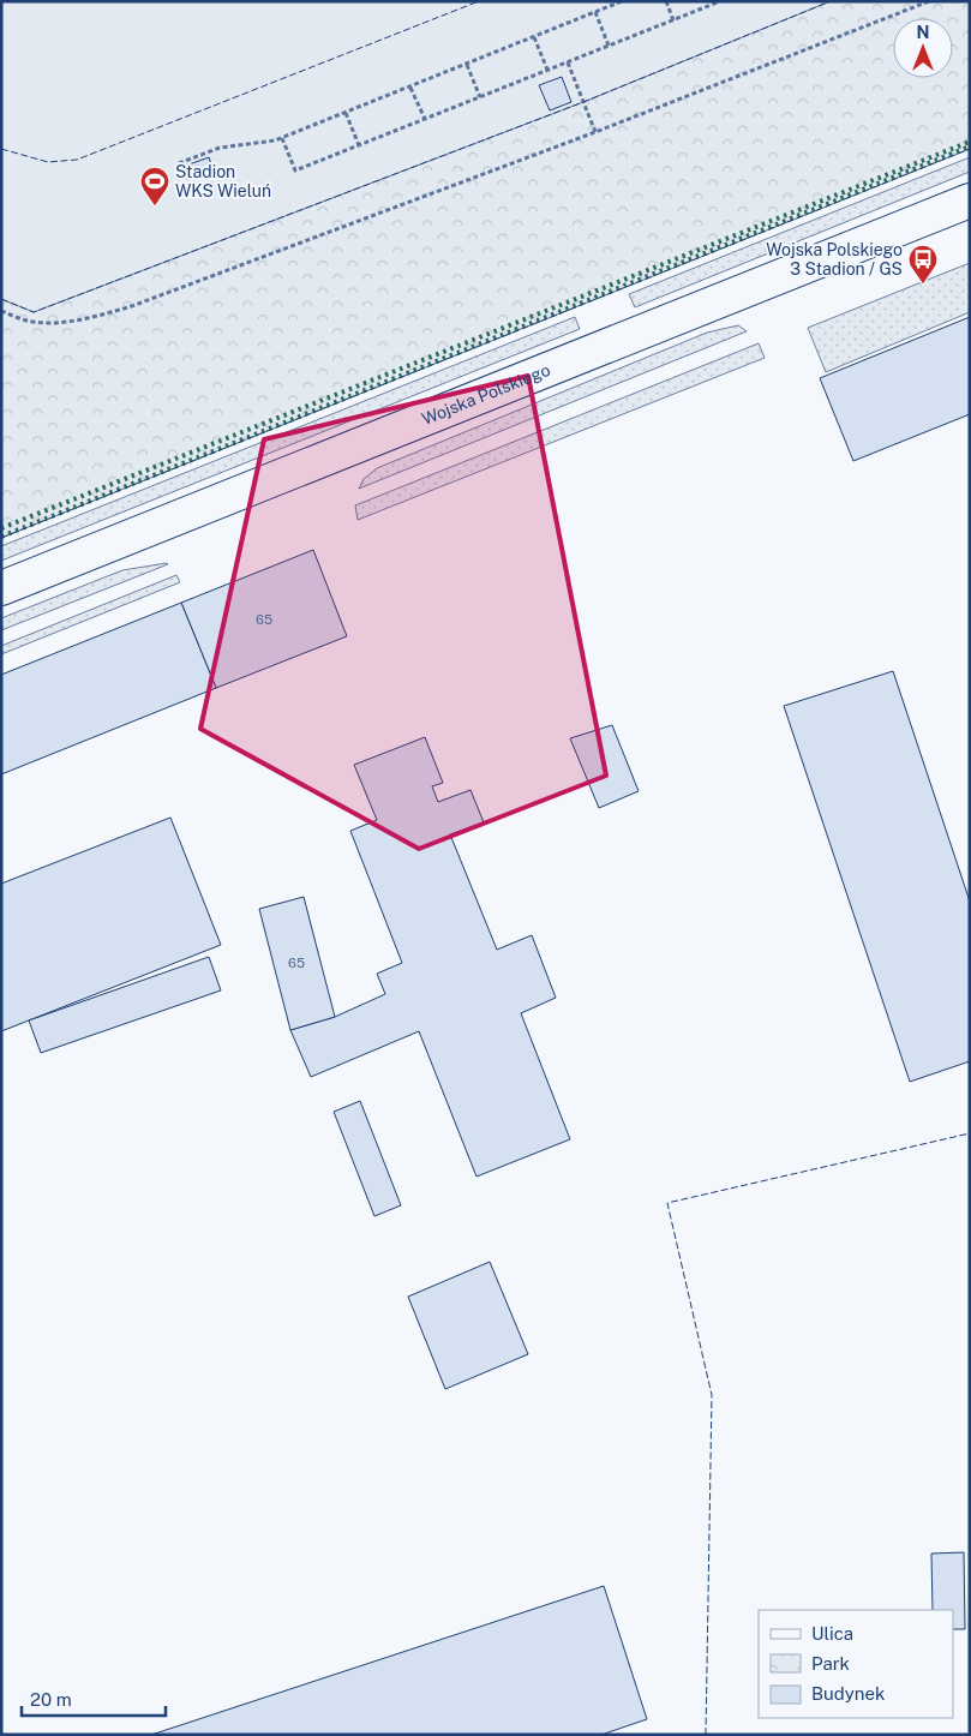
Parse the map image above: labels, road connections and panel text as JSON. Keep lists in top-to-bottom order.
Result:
{
  "streets": {
    "street": ["Wojska Polskiego"]
  },
  "places": {
    "sports": ["Stadion WKS Wieluń"],
    "bus stop": ["Wojska Polskiego 3 Stadion / GS"]
  },
  "house_numbers": ["65", "65"],
  "legend": ["Ulica", "Park", "Budynek"],
  "scale_bar": "20 m",
  "north": "top"
}
